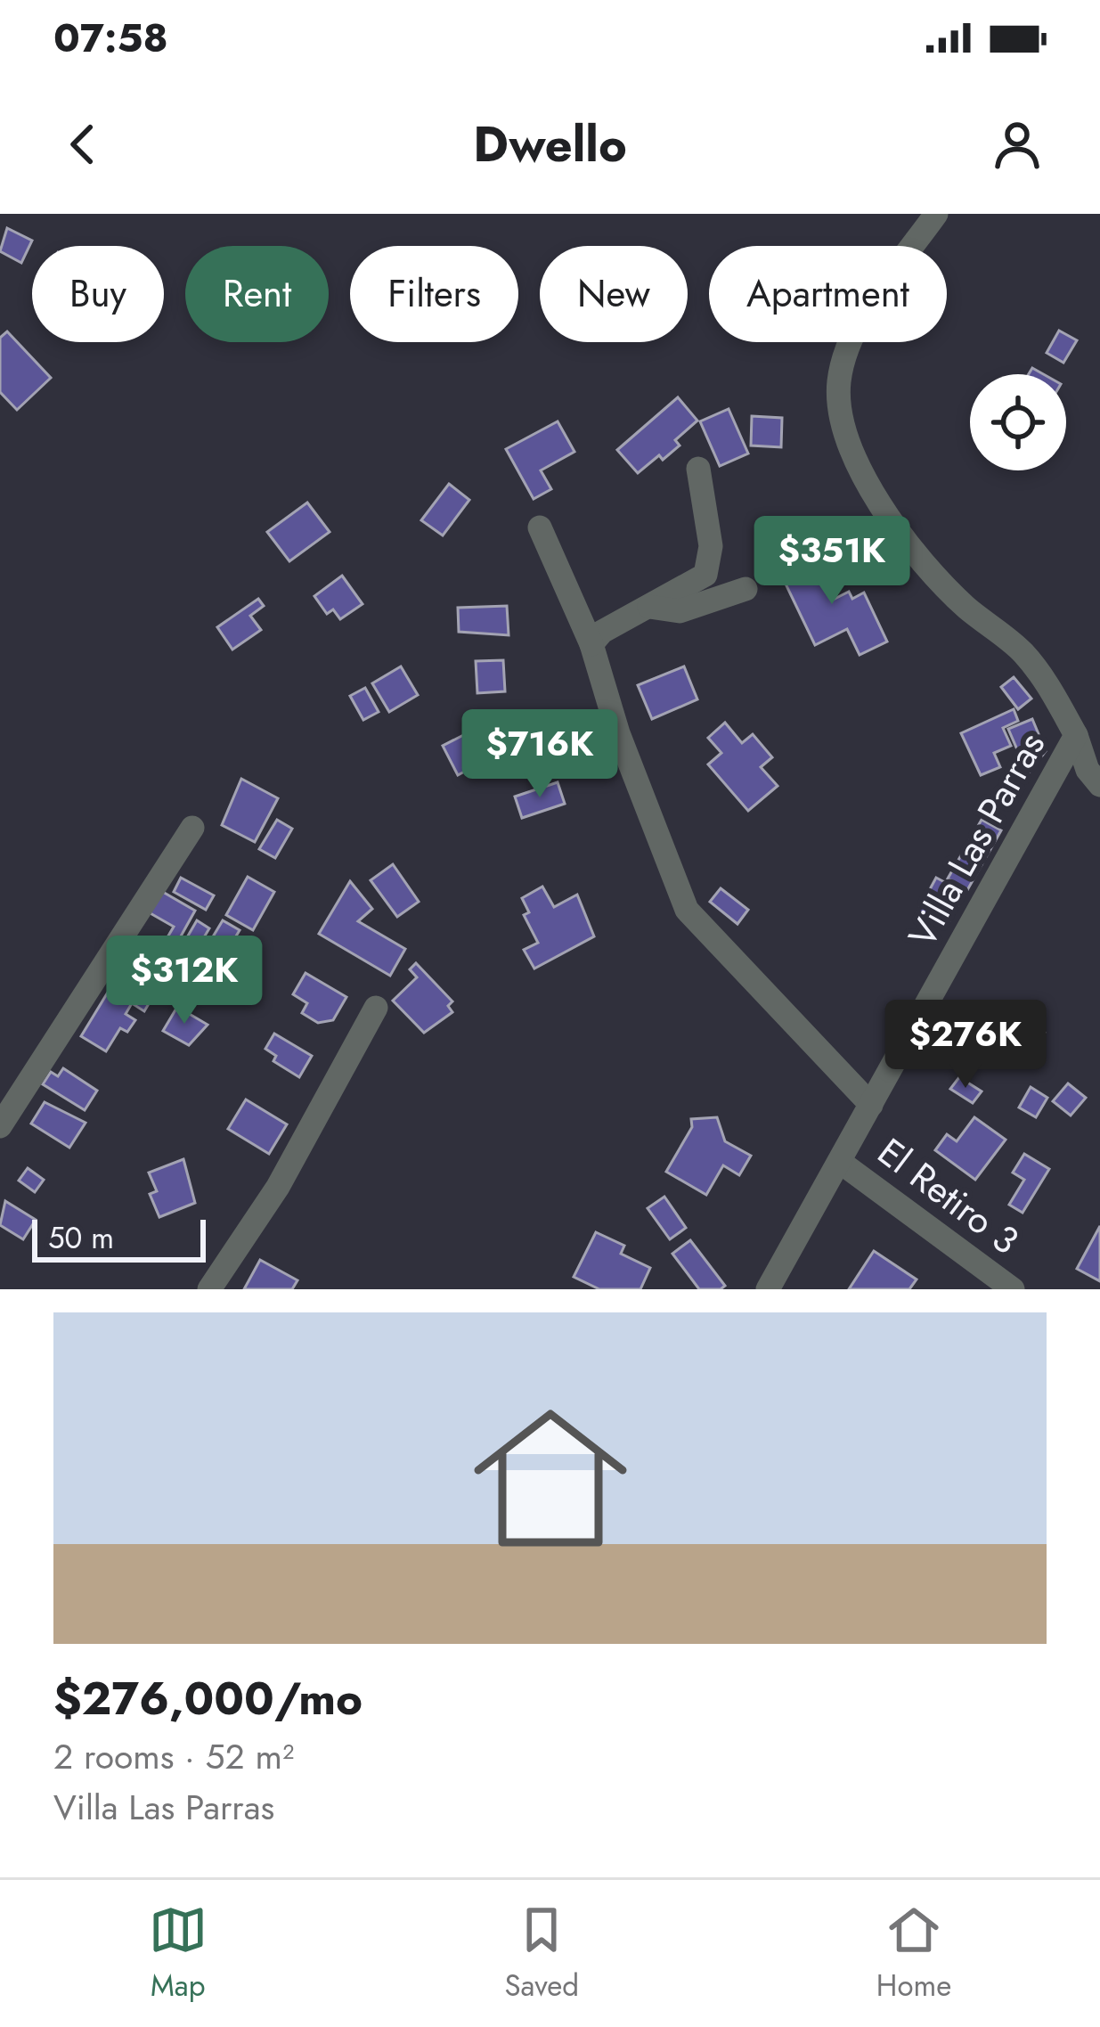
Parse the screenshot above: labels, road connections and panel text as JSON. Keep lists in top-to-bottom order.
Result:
{
  "streets": {
    "street": ["Villa Las Parras", "El Retiro 3"]
  },
  "crossings": [
    ["Villa Las Parras", "El Retiro 3"]
  ],
  "scale_bar": "50 m",
  "page": {
    "status": "07:58",
    "header": "Dwello",
    "chip": [
      "Buy",
      "Rent",
      "Filters",
      "New",
      "Apartment"
    ],
    "price": [
      "$351K",
      "$716K",
      "$312K",
      "$276K"
    ],
    "scale": "50 m",
    "list": [
      {
        "name": "$276,000/mo",
        "note": "2 rooms · 52 m² · Villa Las Parras"
      }
    ],
    "tabs": ["Map", "Saved", "Home"]
  }
}
